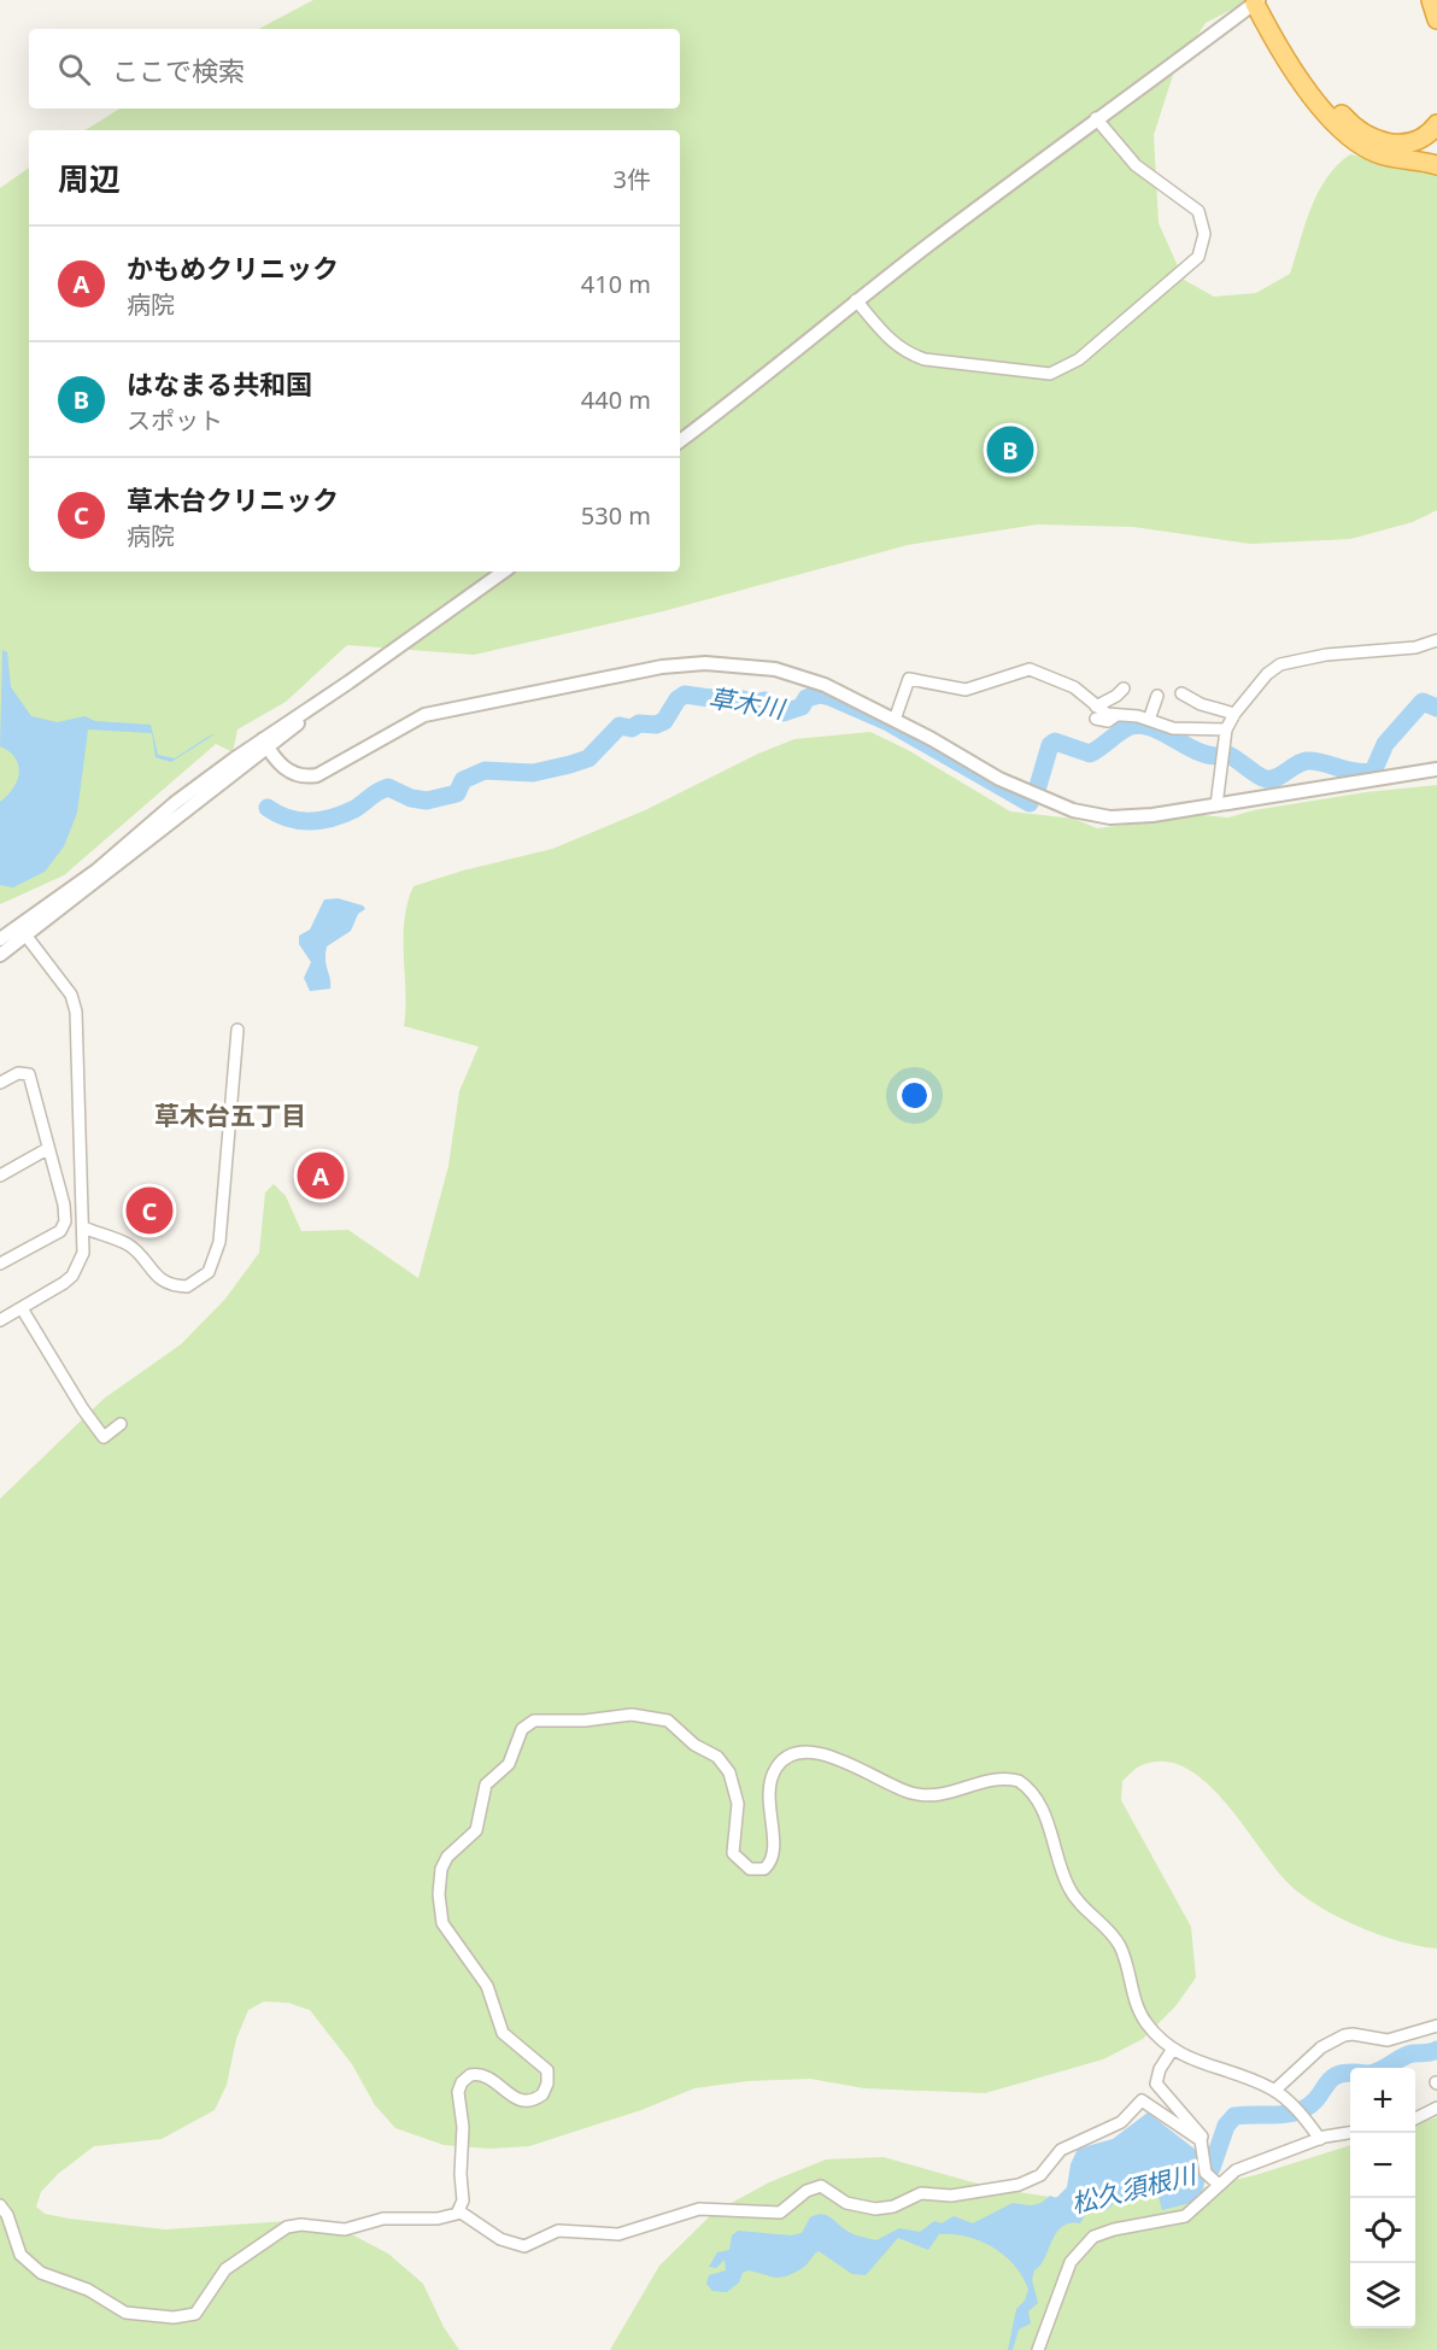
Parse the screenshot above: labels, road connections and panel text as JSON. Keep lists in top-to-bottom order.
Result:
{
  "districts": ["草木台五丁目"],
  "water": ["草木川", "松久須根川"],
  "page": {
    "search": "ここで検索",
    "heading": ["周辺", "3件"],
    "list": [
      {
        "mark": "A",
        "name": "かもめクリニック",
        "note": "病院",
        "value": "410 m"
      },
      {
        "mark": "B",
        "name": "はなまる共和国",
        "note": "スポット",
        "value": "440 m"
      },
      {
        "mark": "C",
        "name": "草木台クリニック",
        "note": "病院",
        "value": "530 m"
      }
    ],
    "pins": ["B", "A", "C"],
    "map_buttons": ["+", "−"]
  }
}
